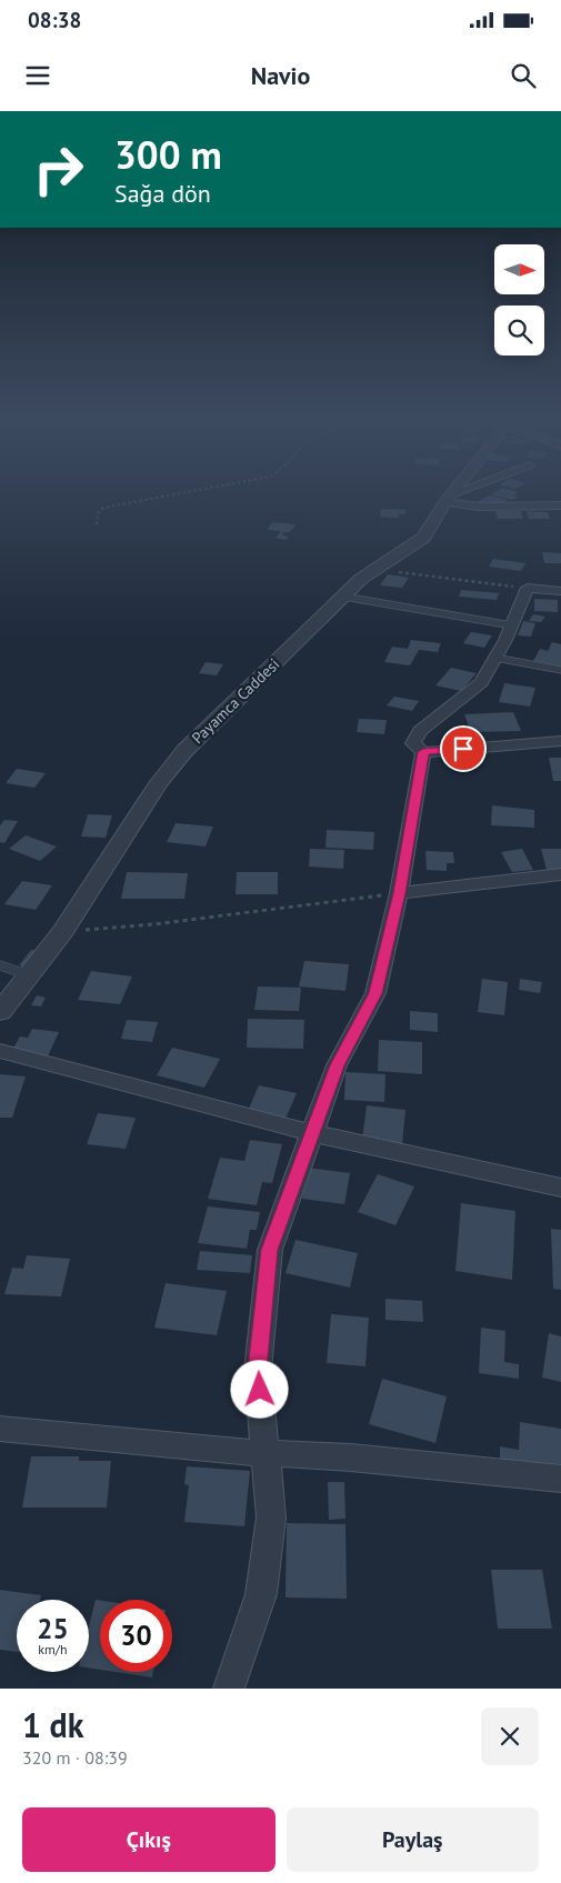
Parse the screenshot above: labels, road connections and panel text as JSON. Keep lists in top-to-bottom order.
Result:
{
  "streets": {
    "street": ["Payamca Caddesi"]
  },
  "north": "right",
  "page": {
    "status": "08:38",
    "header": "Navio",
    "turn": ["300 m", "Sağa dön"],
    "speed": "25 km/h",
    "limit": "30",
    "heading": ["1 dk", "320 m · 08:39"],
    "buttons": ["Çıkış", "Paylaş"]
  }
}
